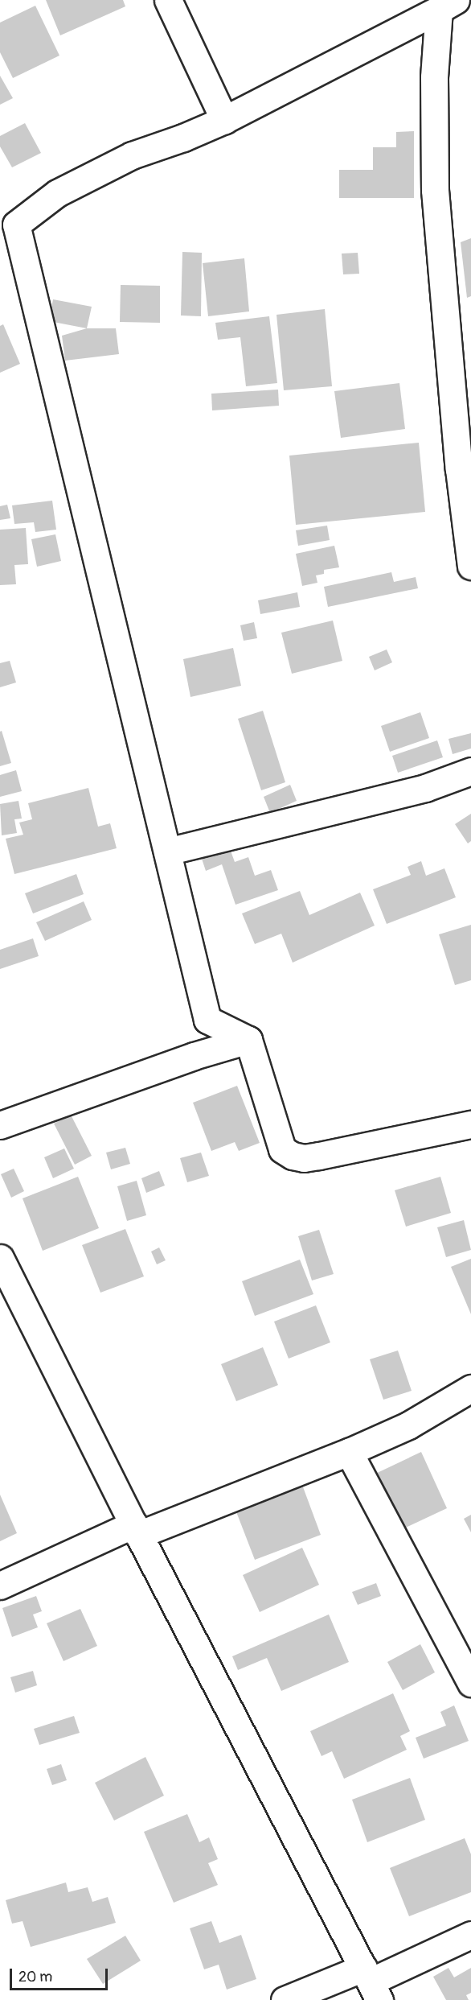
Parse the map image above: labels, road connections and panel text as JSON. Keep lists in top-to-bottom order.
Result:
{
  "scale_bar": "20 m"
}
